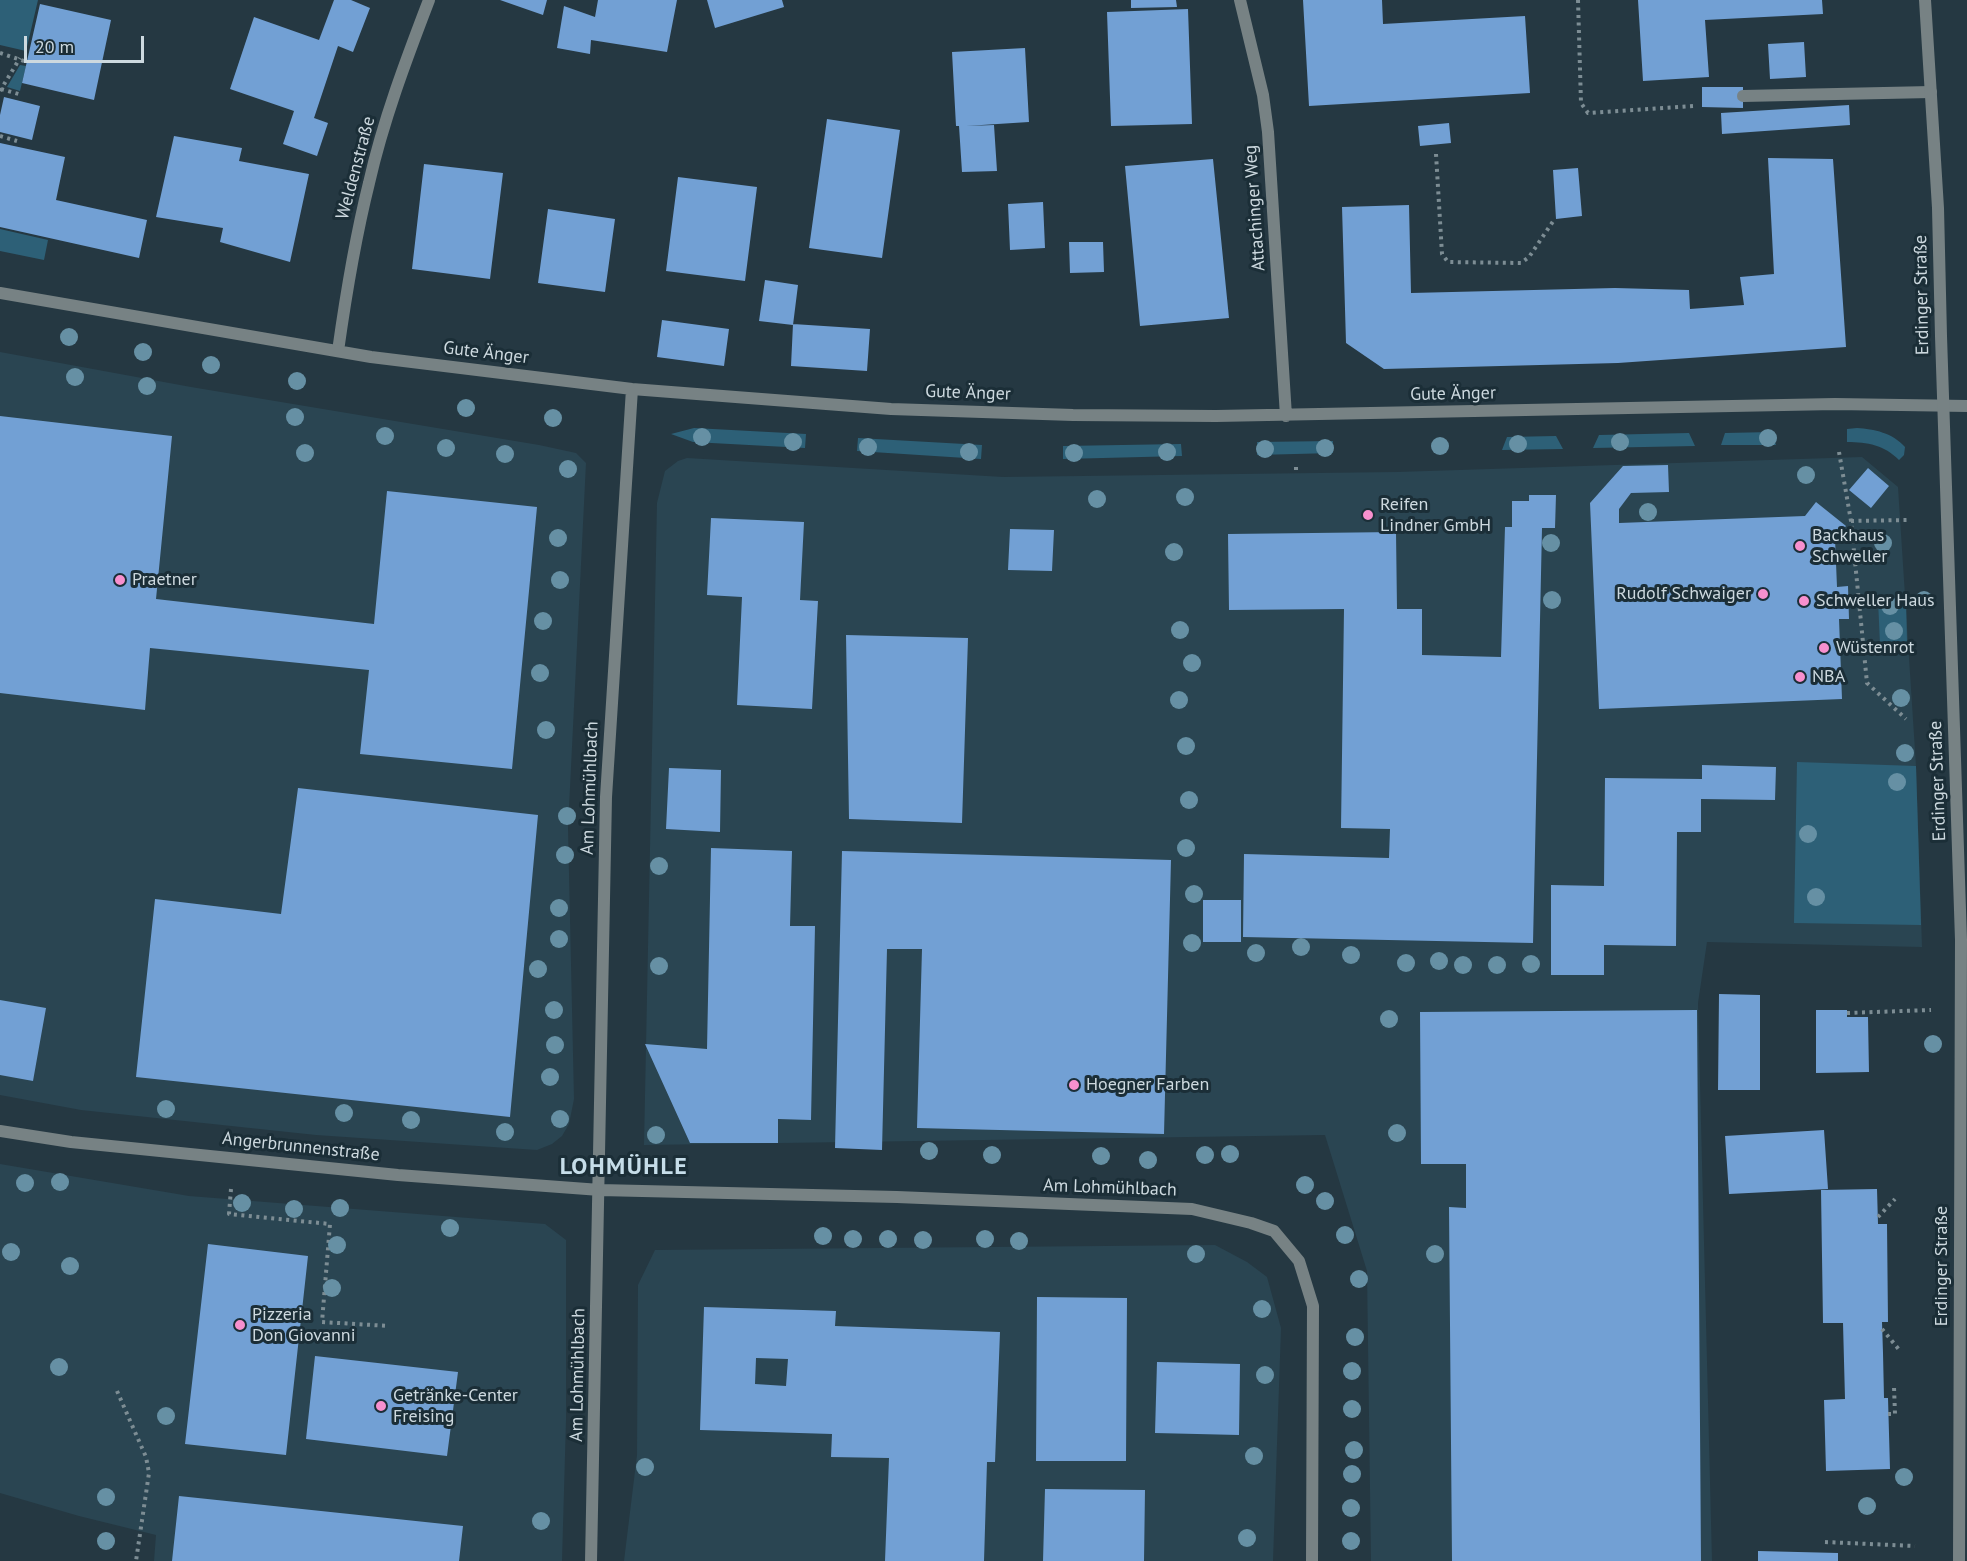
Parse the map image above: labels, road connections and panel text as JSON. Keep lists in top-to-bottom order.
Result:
{
  "streets": {
    "street": [
      "Weldenstraße",
      "Attachinger Weg",
      "Erdinger Straße",
      "Gute Änger",
      "Am Lohmühlbach",
      "Angerbrunnenstraße"
    ]
  },
  "crossings": [
    ["Weldenstraße", "Gute Änger"],
    ["Attachinger Weg", "Gute Änger"],
    ["Erdinger Straße", "Gute Änger"],
    ["Gute Änger", "Am Lohmühlbach"],
    ["Am Lohmühlbach", "Angerbrunnenstraße"]
  ],
  "districts": ["LOHMÜHLE"],
  "places": [
    "Reifen Lindner GmbH",
    "Backhaus Schweller",
    "Praetner",
    "Rudolf Schwaiger",
    "Schweller Haus",
    "Wüstenrot",
    "NBA",
    "Hoegner Farben",
    "Pizzeria Don Giovanni",
    "Getränke-Center Freising"
  ],
  "scale_bar": "20 m"
}
